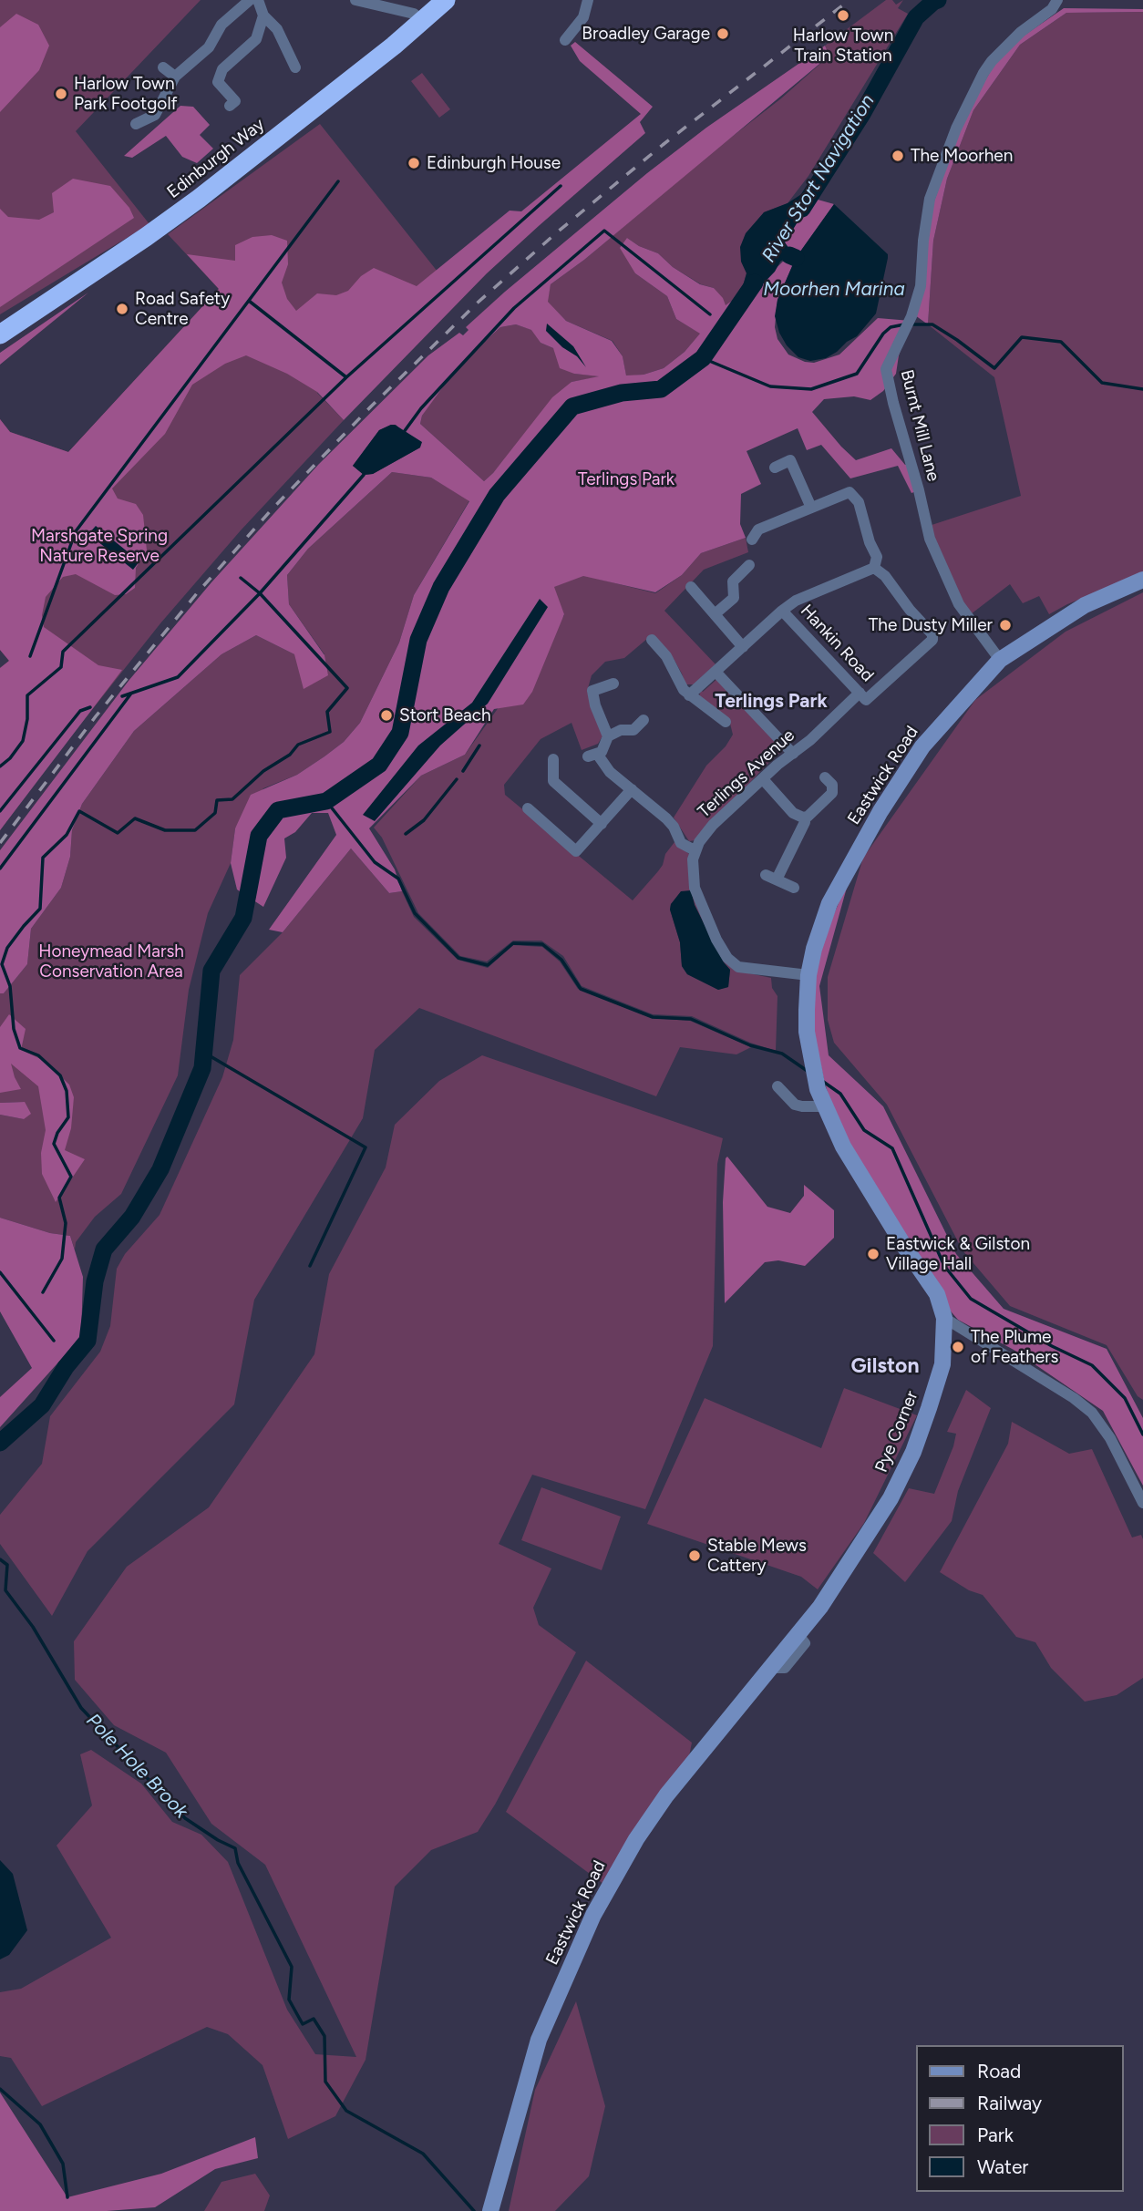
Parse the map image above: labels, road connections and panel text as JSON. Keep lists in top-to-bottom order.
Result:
{
  "streets": {
    "highway": ["Edinburgh Way"],
    "street": [
      "Burnt Mill Lane",
      "Hankin Road",
      "Terlings Avenue",
      "Eastwick Road",
      "Pye Corner"
    ]
  },
  "crossings": [
    ["Burnt Mill Lane", "Eastwick Road"],
    ["Hankin Road", "Terlings Avenue"],
    ["Eastwick Road", "Pye Corner"]
  ],
  "districts": ["Terlings Park", "Gilston"],
  "water": ["River Stort Navigation", "Moorhen Marina", "Pole Hole Brook"],
  "parks": ["Terlings Park", "Marshgate Spring Nature Reserve", "Honeymead Marsh Conservation Area"],
  "places": [
    "Harlow Town Train Station",
    "Broadley Garage",
    "Harlow Town Park Footgolf",
    "The Moorhen",
    "Edinburgh House",
    "Road Safety Centre",
    "The Dusty Miller",
    "Stort Beach",
    "Eastwick & Gilston Village Hall",
    "The Plume of Feathers",
    "Stable Mews Cattery"
  ],
  "legend": [
    "Road",
    "Railway",
    "Park",
    "Water"
  ]
}
